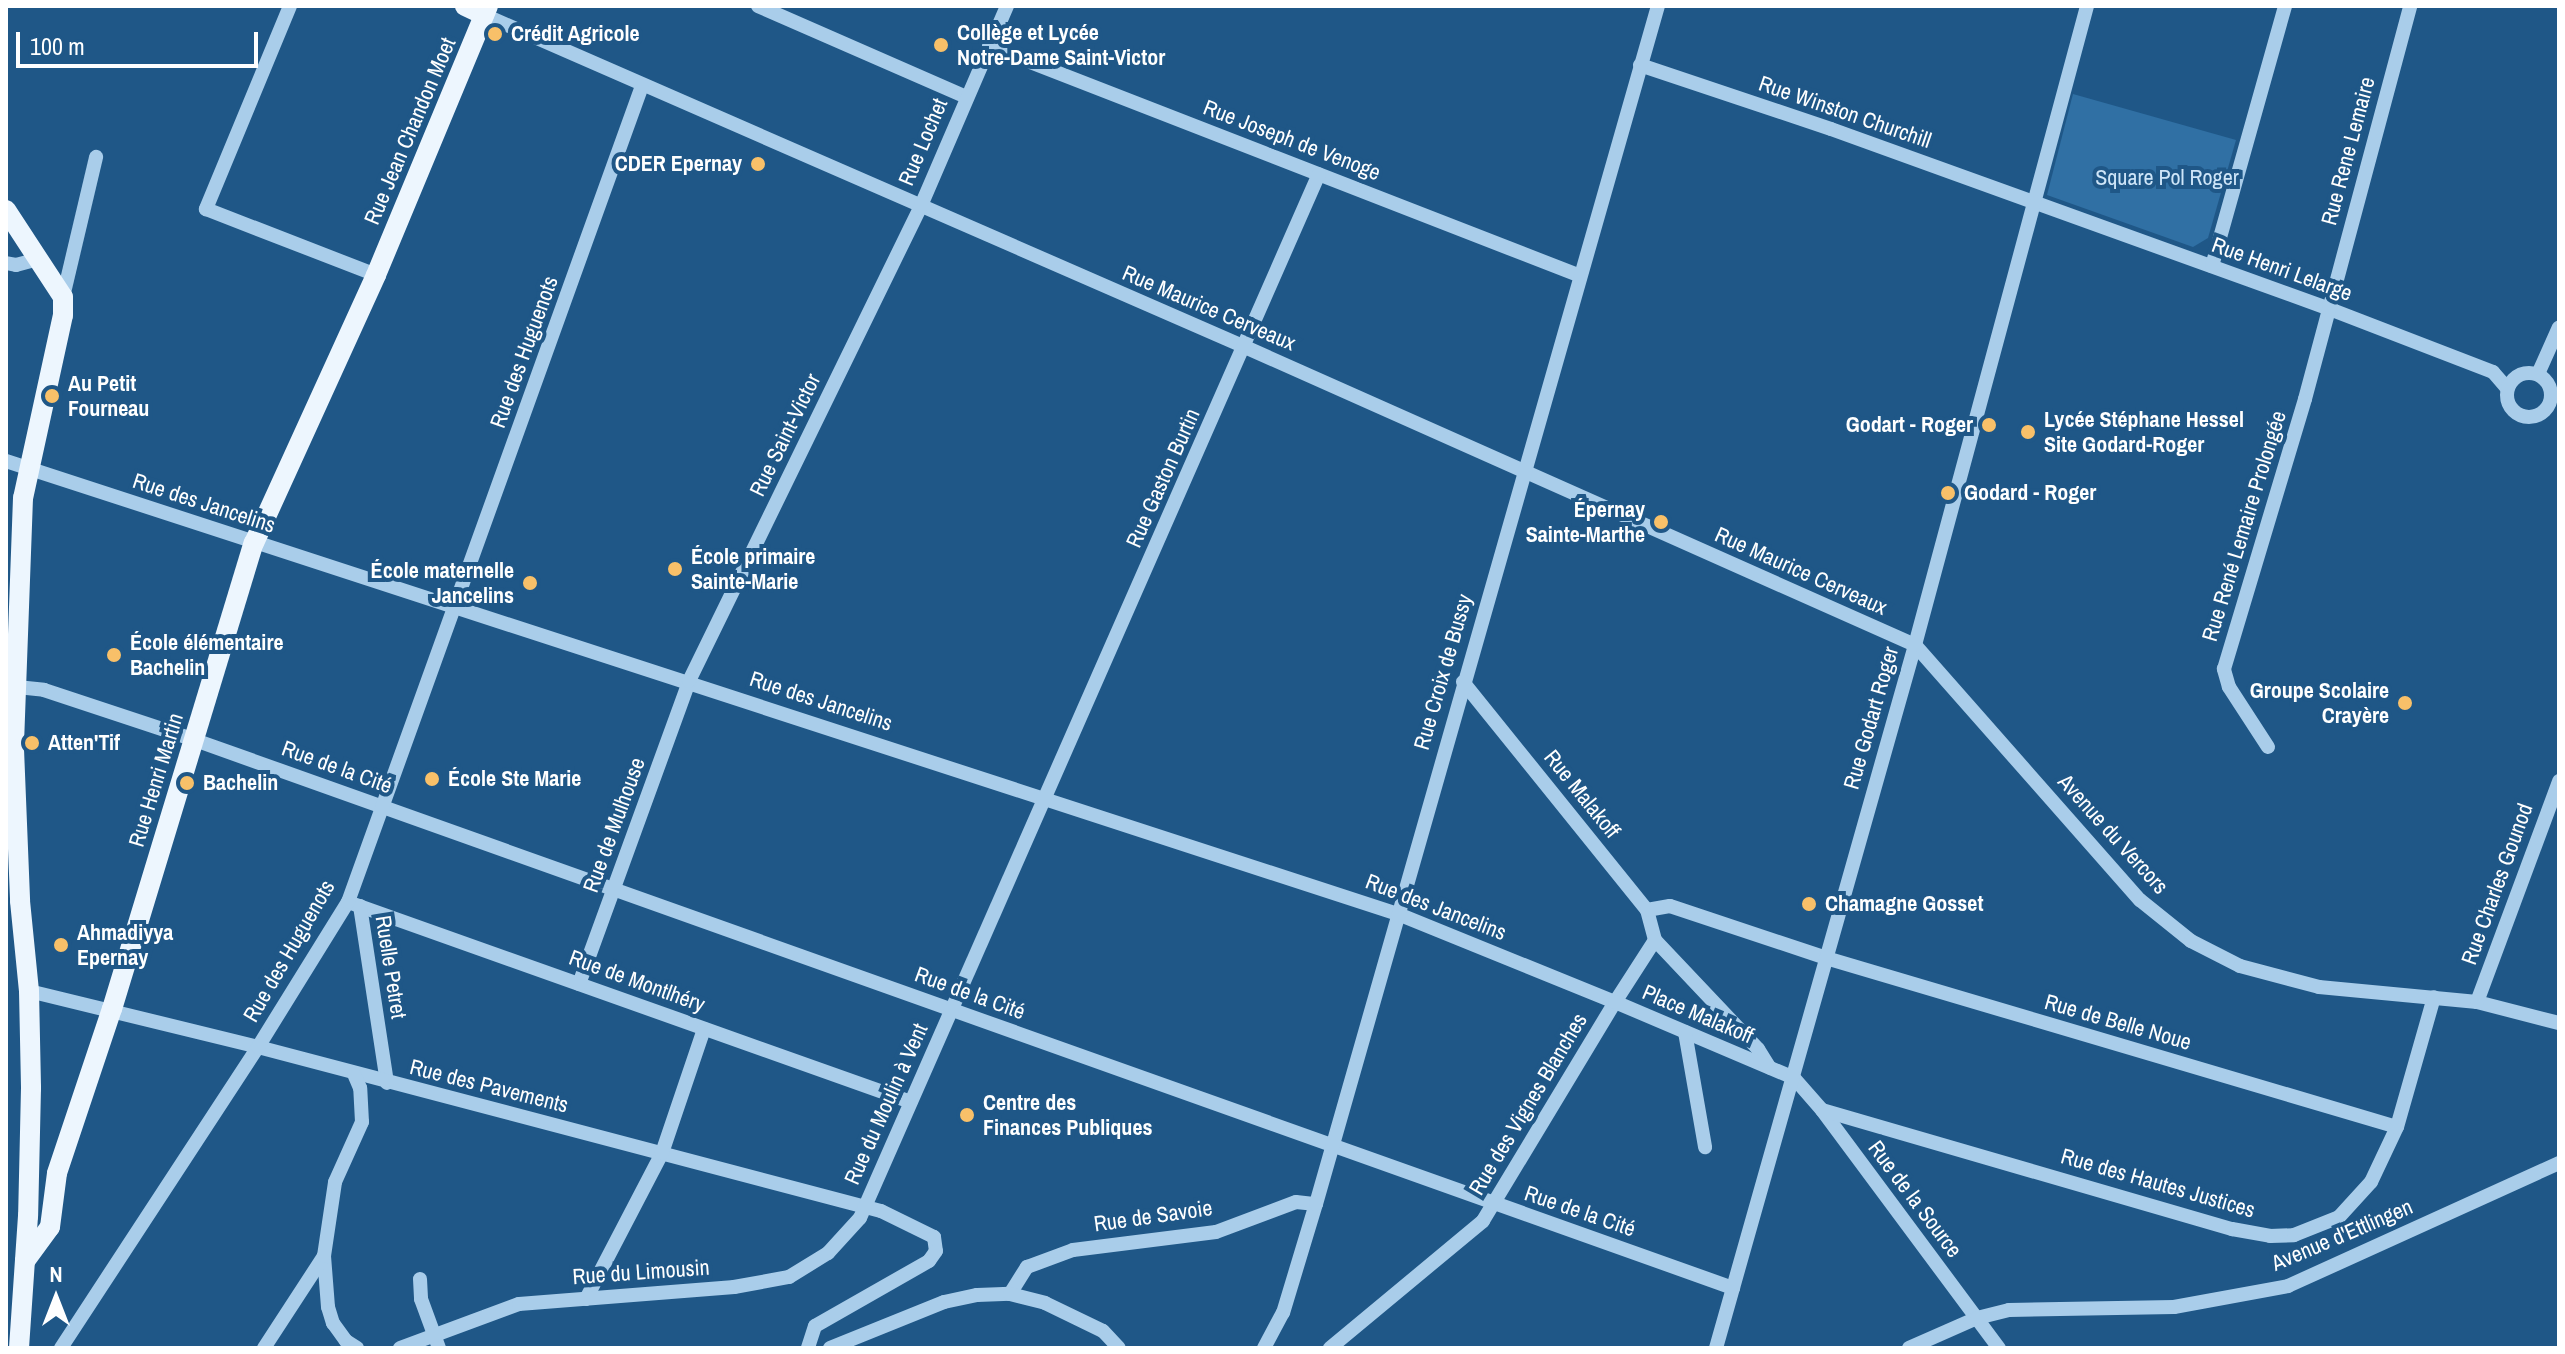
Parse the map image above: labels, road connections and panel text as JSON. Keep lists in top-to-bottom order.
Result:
{
  "streets": {
    "main road": ["Rue Jean Chandon Moet", "Rue Henri Martin"],
    "street": [
      "Rue Winston Churchill",
      "Rue Joseph de Venoge",
      "Rue Lochet",
      "Rue Rene Lemaire",
      "Rue Henri Lelarge",
      "Rue Maurice Cerveaux",
      "Rue des Huguenots",
      "Rue Saint-Victor",
      "Rue Gaston Burtin",
      "Rue des Jancelins",
      "Rue René Lemaire Prolongée",
      "Rue Croix de Bussy",
      "Rue Godart Roger",
      "Rue de la Cité",
      "Rue Malakoff",
      "Rue de Mulhouse",
      "Avenue du Vercors",
      "Rue Charles Gounod",
      "Ruelle Petret",
      "Rue de Montlhéry",
      "Place Malakoff",
      "Rue de Belle Noue",
      "Rue des Pavements",
      "Rue du Moulin à Vent",
      "Rue des Vignes Blanches",
      "Rue des Hautes Justices",
      "Rue de la Source",
      "Rue de Savoie",
      "Avenue d'Ettlingen",
      "Rue du Limousin"
    ]
  },
  "crossings": [
    ["Rue Winston Churchill", "Rue Henri Lelarge"],
    ["Rue Winston Churchill", "Rue Croix de Bussy"],
    ["Rue Winston Churchill", "Rue Godart Roger"],
    ["Rue Jean Chandon Moet", "Rue Maurice Cerveaux"],
    ["Rue Jean Chandon Moet", "Rue Henri Martin"],
    ["Rue Joseph de Venoge", "Rue Lochet"],
    ["Rue Joseph de Venoge", "Rue Gaston Burtin"],
    ["Rue Joseph de Venoge", "Rue Croix de Bussy"],
    ["Rue Lochet", "Rue Maurice Cerveaux"],
    ["Rue Lochet", "Rue Saint-Victor"],
    ["Rue Rene Lemaire", "Rue Henri Lelarge"],
    ["Rue Rene Lemaire", "Rue René Lemaire Prolongée"],
    ["Rue Henri Lelarge", "Rue René Lemaire Prolongée"],
    ["Rue Henri Lelarge", "Rue Godart Roger"],
    ["Rue Maurice Cerveaux", "Rue des Huguenots"],
    ["Rue Maurice Cerveaux", "Rue Saint-Victor"],
    ["Rue Maurice Cerveaux", "Rue Gaston Burtin"],
    ["Rue Maurice Cerveaux", "Rue Croix de Bussy"],
    ["Rue Maurice Cerveaux", "Rue Godart Roger"],
    ["Rue Maurice Cerveaux", "Avenue du Vercors"],
    ["Rue des Huguenots", "Rue des Jancelins"],
    ["Rue des Huguenots", "Rue de la Cité"],
    ["Rue des Huguenots", "Ruelle Petret"],
    ["Rue des Huguenots", "Rue de Montlhéry"],
    ["Rue des Huguenots", "Rue des Pavements"],
    ["Rue Saint-Victor", "Rue des Jancelins"],
    ["Rue Saint-Victor", "Rue de Mulhouse"],
    ["Rue Gaston Burtin", "Rue des Jancelins"],
    ["Rue Gaston Burtin", "Rue du Moulin à Vent"],
    ["Rue des Jancelins", "Rue Croix de Bussy"],
    ["Rue des Jancelins", "Rue Henri Martin"],
    ["Rue des Jancelins", "Rue de Mulhouse"],
    ["Rue des Jancelins", "Place Malakoff"],
    ["Rue des Jancelins", "Rue du Moulin à Vent"],
    ["Rue des Jancelins", "Rue des Vignes Blanches"],
    ["Rue Croix de Bussy", "Rue de la Cité"],
    ["Rue Croix de Bussy", "Rue Malakoff"],
    ["Rue Croix de Bussy", "Rue de Savoie"],
    ["Rue Godart Roger", "Rue de la Cité"],
    ["Rue Godart Roger", "Avenue du Vercors"],
    ["Rue Godart Roger", "Place Malakoff"],
    ["Rue Godart Roger", "Rue de Belle Noue"],
    ["Rue Godart Roger", "Rue de la Source"],
    ["Rue de la Cité", "Rue Henri Martin"],
    ["Rue de la Cité", "Rue de Mulhouse"],
    ["Rue de la Cité", "Rue du Moulin à Vent"],
    ["Rue de la Cité", "Rue des Vignes Blanches"],
    ["Rue Henri Martin", "Rue des Pavements"],
    ["Rue Malakoff", "Place Malakoff"],
    ["Rue Malakoff", "Rue de Belle Noue"],
    ["Rue de Mulhouse", "Rue de Montlhéry"],
    ["Avenue du Vercors", "Rue Charles Gounod"],
    ["Avenue du Vercors", "Rue des Hautes Justices"],
    ["Ruelle Petret", "Rue de Montlhéry"],
    ["Ruelle Petret", "Rue des Pavements"],
    ["Rue de Montlhéry", "Rue du Moulin à Vent"],
    ["Place Malakoff", "Rue des Vignes Blanches"],
    ["Place Malakoff", "Rue de la Source"],
    ["Rue de Belle Noue", "Rue des Hautes Justices"],
    ["Rue des Pavements", "Rue du Moulin à Vent"],
    ["Rue des Pavements", "Rue du Limousin"],
    ["Rue du Moulin à Vent", "Rue du Limousin"],
    ["Rue des Hautes Justices", "Rue de la Source"],
    ["Rue de la Source", "Avenue d'Ettlingen"]
  ],
  "parks": ["Square Pol Roger"],
  "places": [
    "Crédit Agricole",
    "Collège et Lycée Notre-Dame Saint-Victor",
    "CDER Epernay",
    "Au Petit Fourneau",
    "Godart - Roger",
    "Lycée Stéphane Hessel Site Godard-Roger",
    "Godard - Roger",
    "Épernay Sainte-Marthe",
    "École primaire Sainte-Marie",
    "École maternelle Jancelins",
    "École élémentaire Bachelin",
    "Groupe Scolaire Crayère",
    "Atten'Tif",
    "École Ste Marie",
    "Bachelin",
    "Chamagne Gosset",
    "Ahmadiyya Epernay",
    "Centre des Finances Publiques"
  ],
  "scale_bar": "100 m",
  "north": "top"
}
